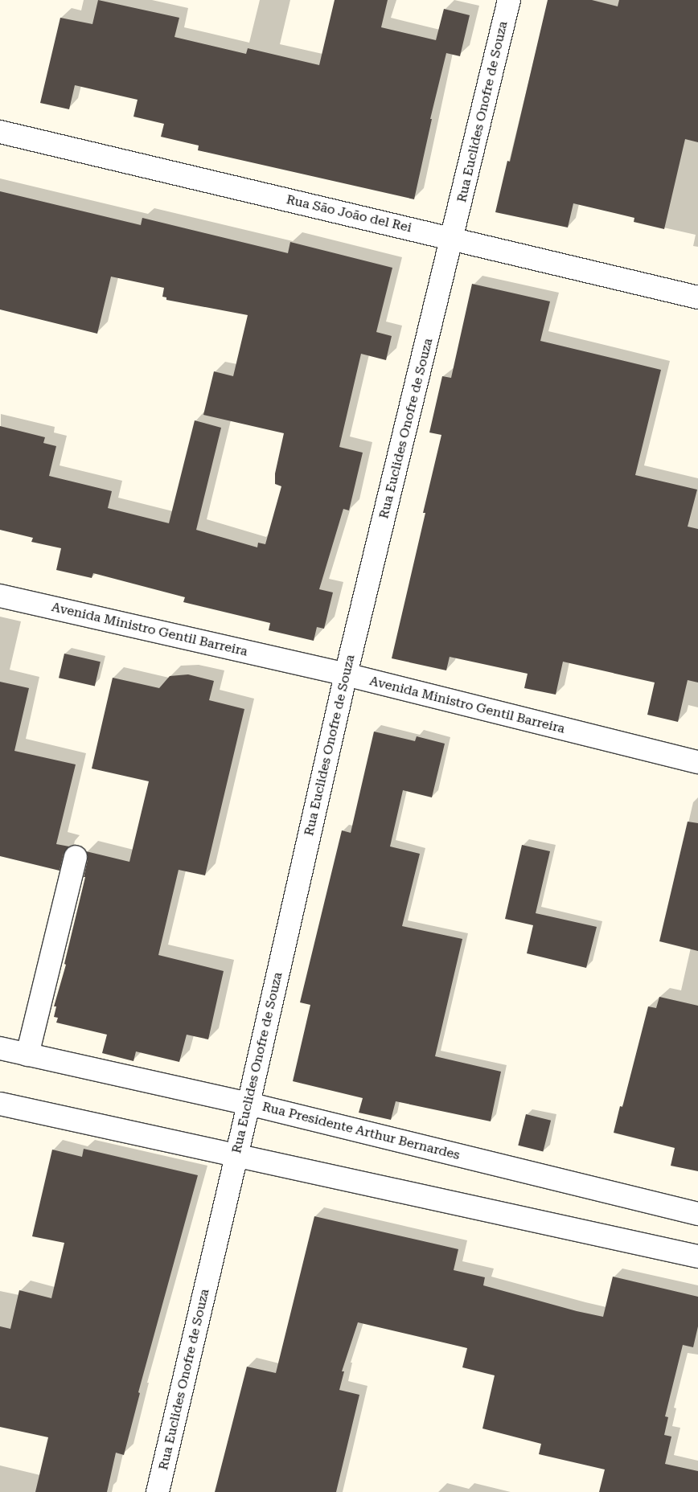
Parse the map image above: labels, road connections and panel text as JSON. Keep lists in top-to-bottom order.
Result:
{
  "streets": {
    "street": [
      "Rua Euclides Onofre de Souza",
      "Rua São João del Rei",
      "Avenida Ministro Gentil Barreira",
      "Rua Presidente Arthur Bernardes"
    ]
  },
  "crossings": [
    ["Rua Euclides Onofre de Souza", "Rua São João del Rei"],
    ["Rua Euclides Onofre de Souza", "Avenida Ministro Gentil Barreira"],
    ["Rua Euclides Onofre de Souza", "Rua Presidente Arthur Bernardes"]
  ]
}
